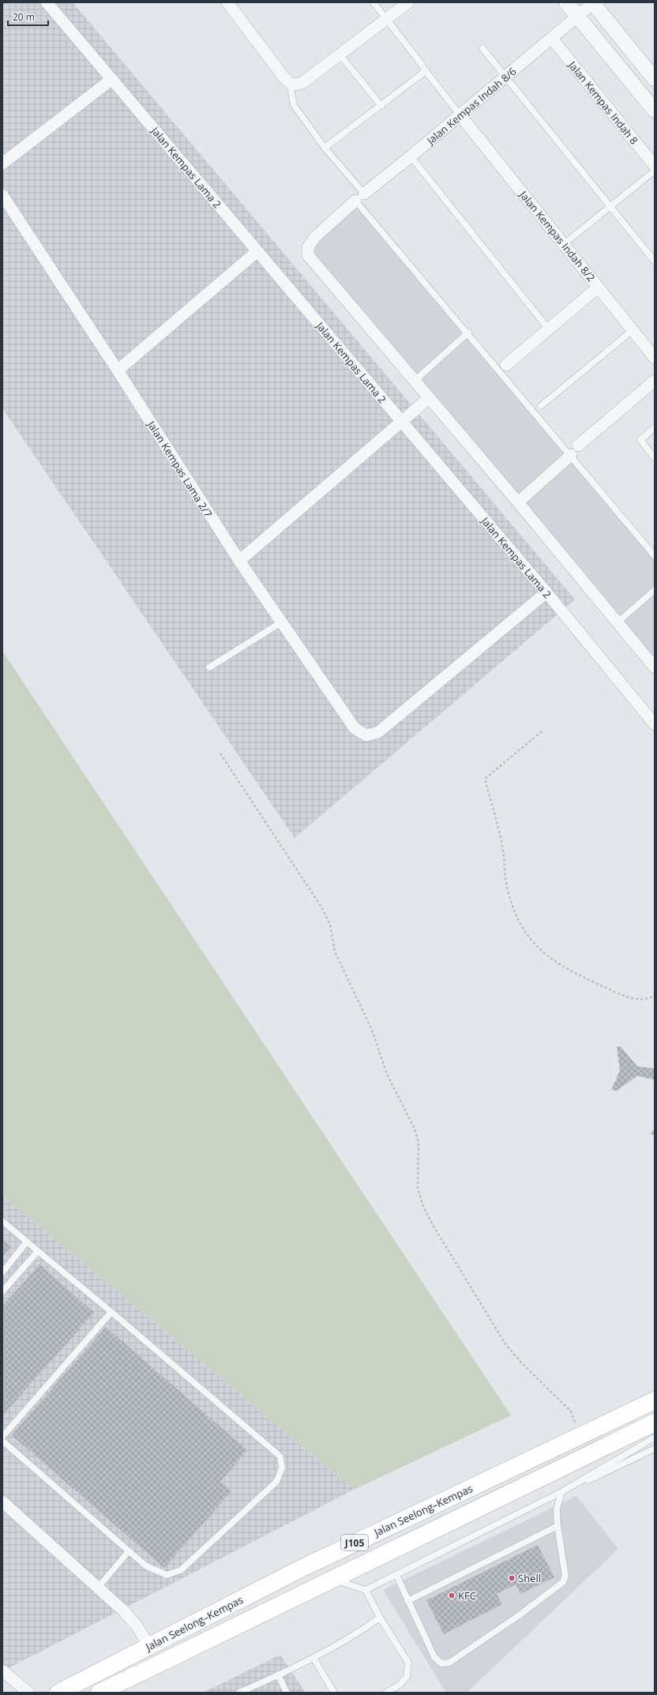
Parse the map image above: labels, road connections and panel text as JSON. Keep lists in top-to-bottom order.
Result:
{
  "streets": {
    "main road": ["Jalan Seelong–Kempas", "J105"],
    "street": [
      "Jalan Kempas Indah 8",
      "Jalan Kempas Indah 8/6",
      "Jalan Kempas Lama 2",
      "Jalan Kempas Indah 8/2",
      "Jalan Kempas Lama 2/7"
    ]
  },
  "crossings": [
    ["Jalan Kempas Indah 8", "Jalan Kempas Indah 8/6"],
    ["Jalan Kempas Indah 8/6", "Jalan Kempas Indah 8/2"],
    ["Jalan Kempas Lama 2", "Jalan Kempas Lama 2/7"]
  ],
  "places": ["Shell", "KFC"],
  "scale_bar": "20 m"
}
